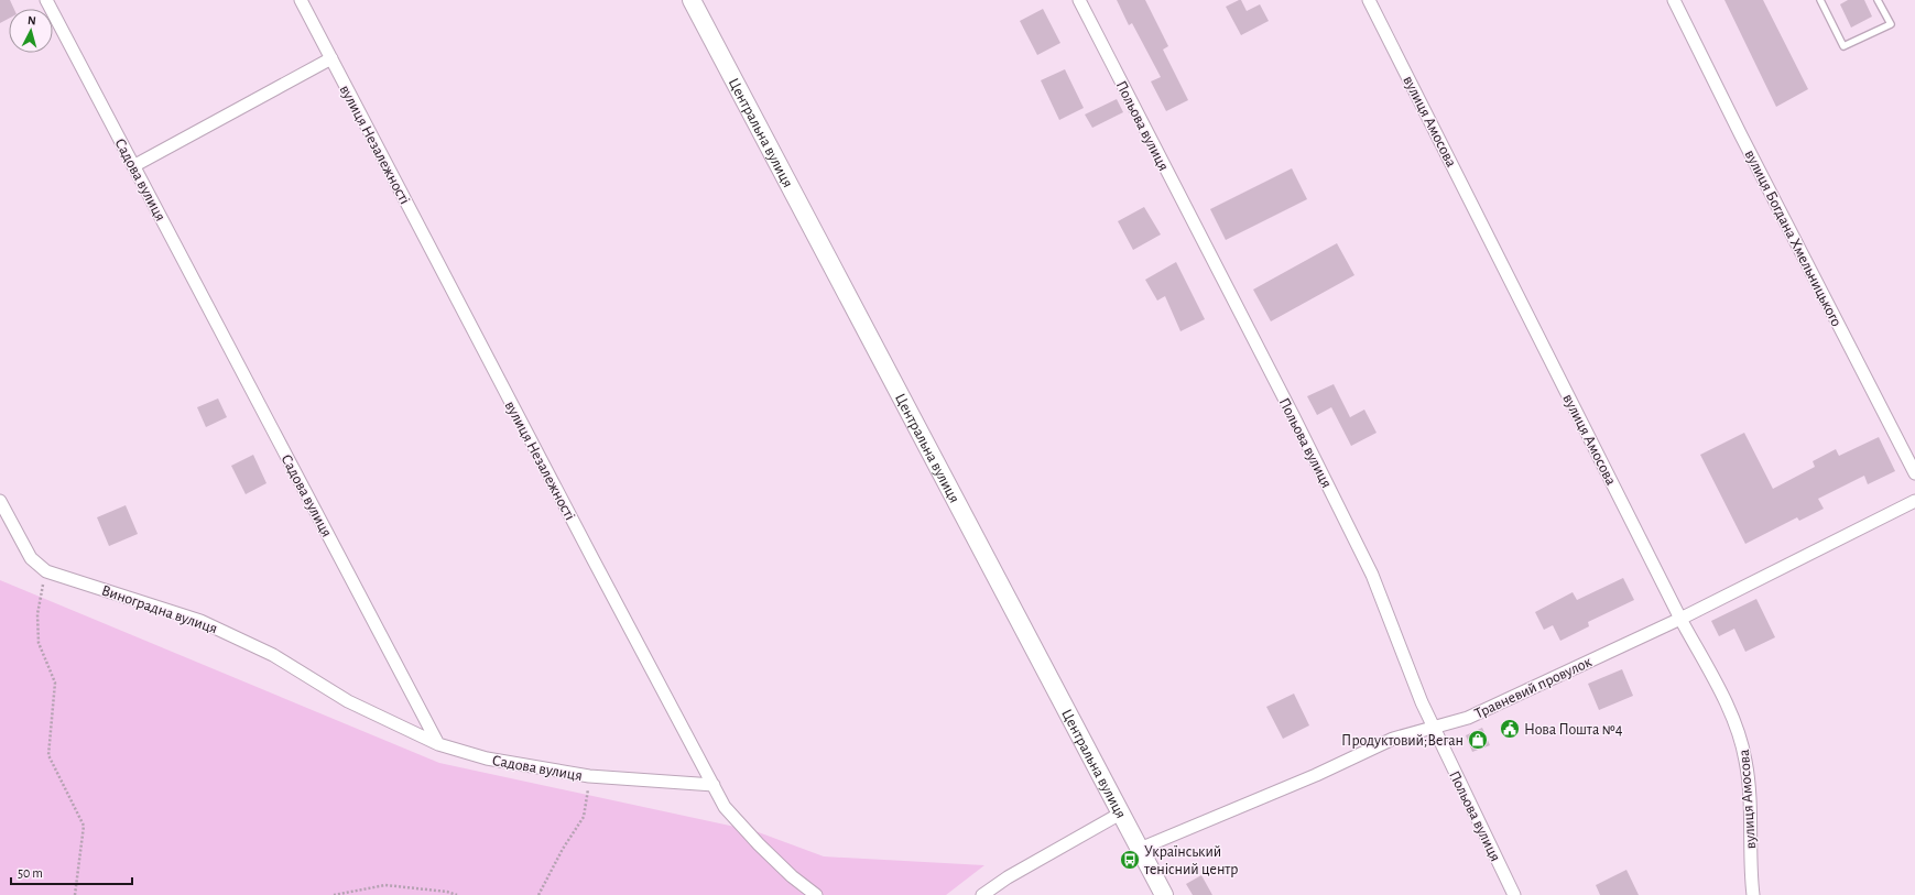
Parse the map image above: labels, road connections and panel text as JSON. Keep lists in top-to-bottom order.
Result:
{
  "streets": {
    "main road": ["Центральна вулиця"],
    "street": [
      "вулиця Амосова",
      "Польова вулиця",
      "вулиця Незалежності",
      "Садова вулиця",
      "вулиця Богдана Хмельницького",
      "Виноградна вулиця",
      "Травневий провулок"
    ]
  },
  "crossings": [
    ["вулиця Амосова", "Травневий провулок"],
    ["Польова вулиця", "Травневий провулок"],
    ["Центральна вулиця", "Травневий провулок"],
    ["вулиця Незалежності", "Садова вулиця"],
    ["Садова вулиця", "Виноградна вулиця"]
  ],
  "places": {
    "public building": ["Нова Пошта №4"],
    "shop": ["Продуктовий;Веган"],
    "bus stop": ["Український тенісний центр"]
  },
  "scale_bar": "50 m",
  "north": "top"
}
